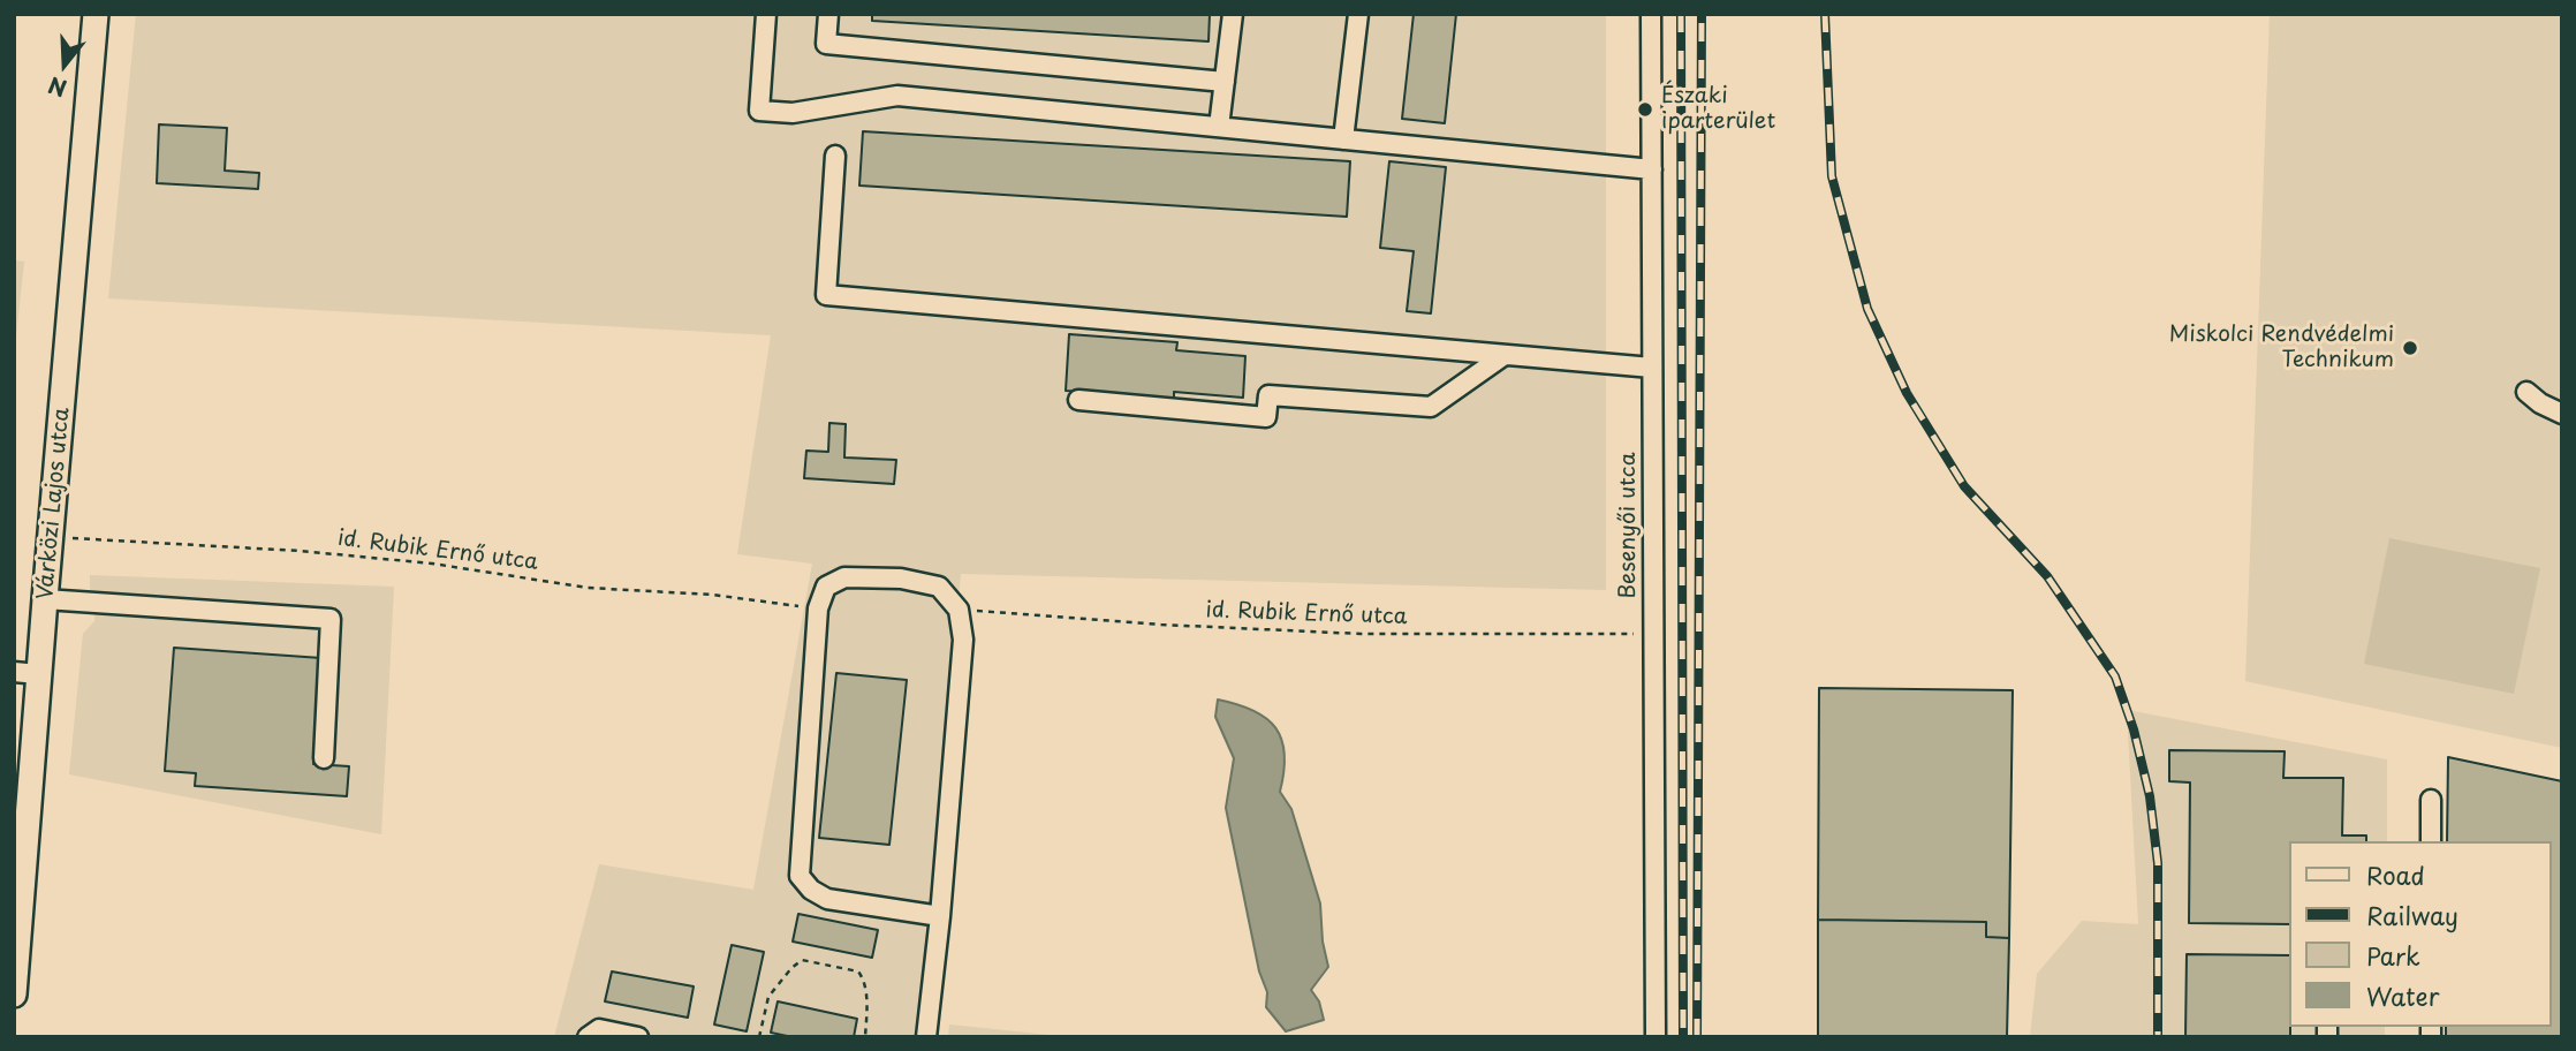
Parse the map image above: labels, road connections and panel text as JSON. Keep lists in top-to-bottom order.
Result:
{
  "streets": {
    "main road": ["Várközi Lajos utca"],
    "street": ["Besenyői utca"],
    "path": ["id. Rubik Ernő utca"]
  },
  "crossings": [
    ["Várközi Lajos utca", "id. Rubik Ernő utca"],
    ["Besenyői utca", "id. Rubik Ernő utca"]
  ],
  "places": ["Északi iparterület", "Miskolci Rendvédelmi Technikum"],
  "legend": [
    "Road",
    "Railway",
    "Park",
    "Water"
  ],
  "north": "bottom"
}
